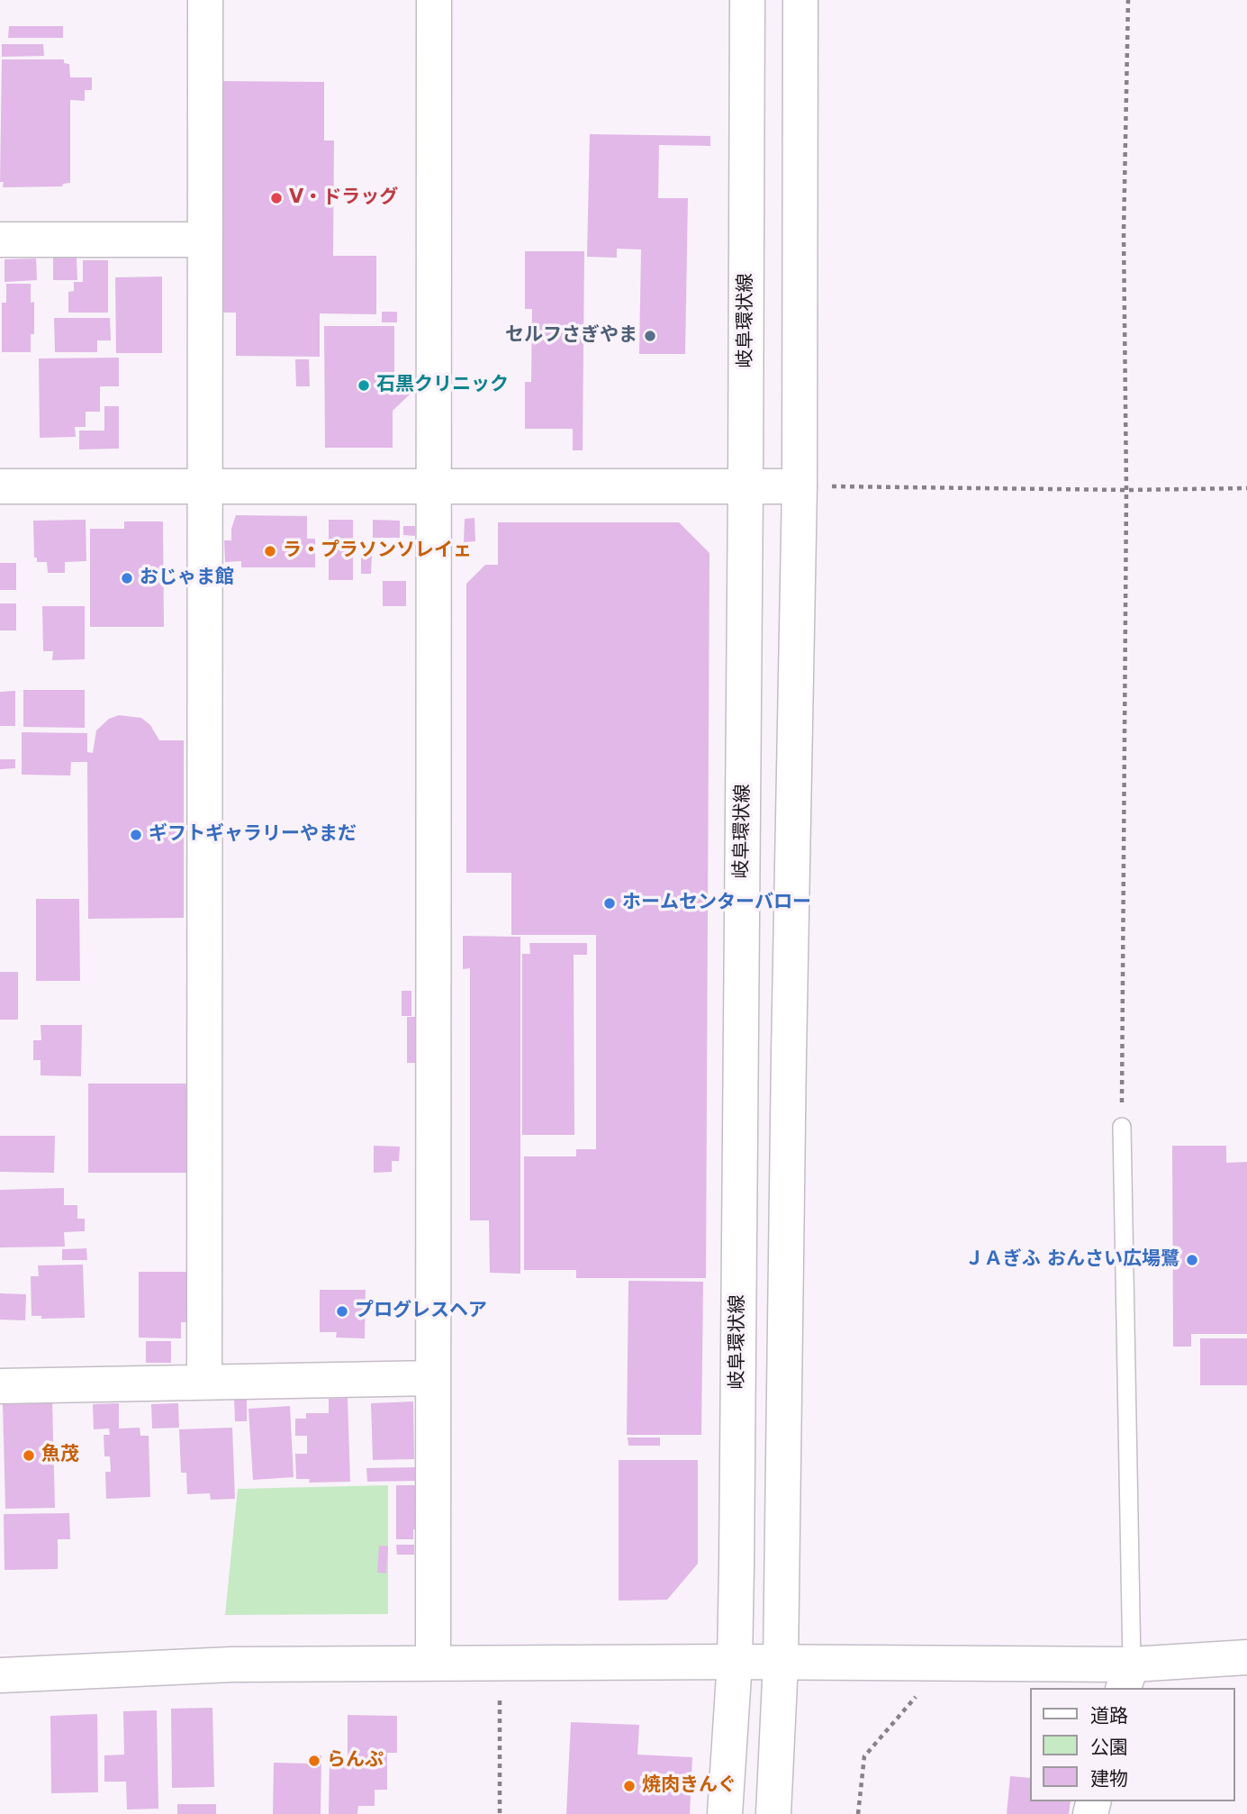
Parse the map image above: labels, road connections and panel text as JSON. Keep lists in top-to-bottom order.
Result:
{
  "streets": {
    "street": ["岐阜環状線"]
  },
  "places": [
    "V・ドラッグ",
    "セルフさぎやま",
    "石黒クリニック",
    "ラ・プラソンソレイェ",
    "おじゃま館",
    "ギフトギャラリーやまだ",
    "ホームセンターバロー",
    "ＪＡぎふ おんさい広場鷺",
    "プログレスヘア",
    "魚茂",
    "らんぷ",
    "焼肉きんぐ"
  ],
  "legend": ["道路", "公園", "建物"]
}
